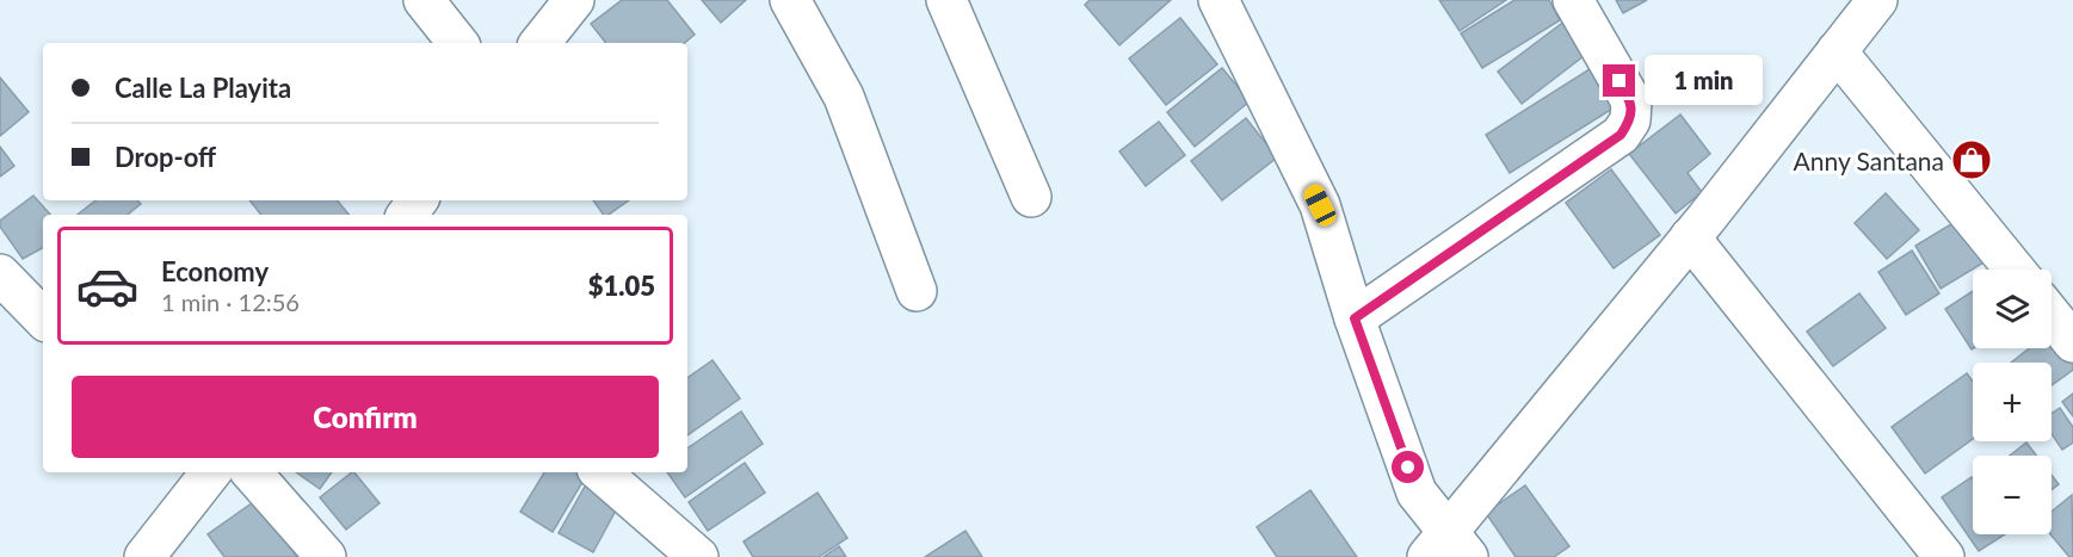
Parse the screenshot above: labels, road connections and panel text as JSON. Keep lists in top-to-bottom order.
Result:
{
  "places": {
    "shop": ["Anny Santana"]
  },
  "page": {
    "banner": ["Calle La Playita", "Drop-off"],
    "bubble": "1 min",
    "list": [
      {
        "name": "Economy",
        "note": "1 min · 12:56",
        "value": "$1.05"
      }
    ],
    "map_buttons": ["+", "−"],
    "buttons": "Confirm"
  }
}
